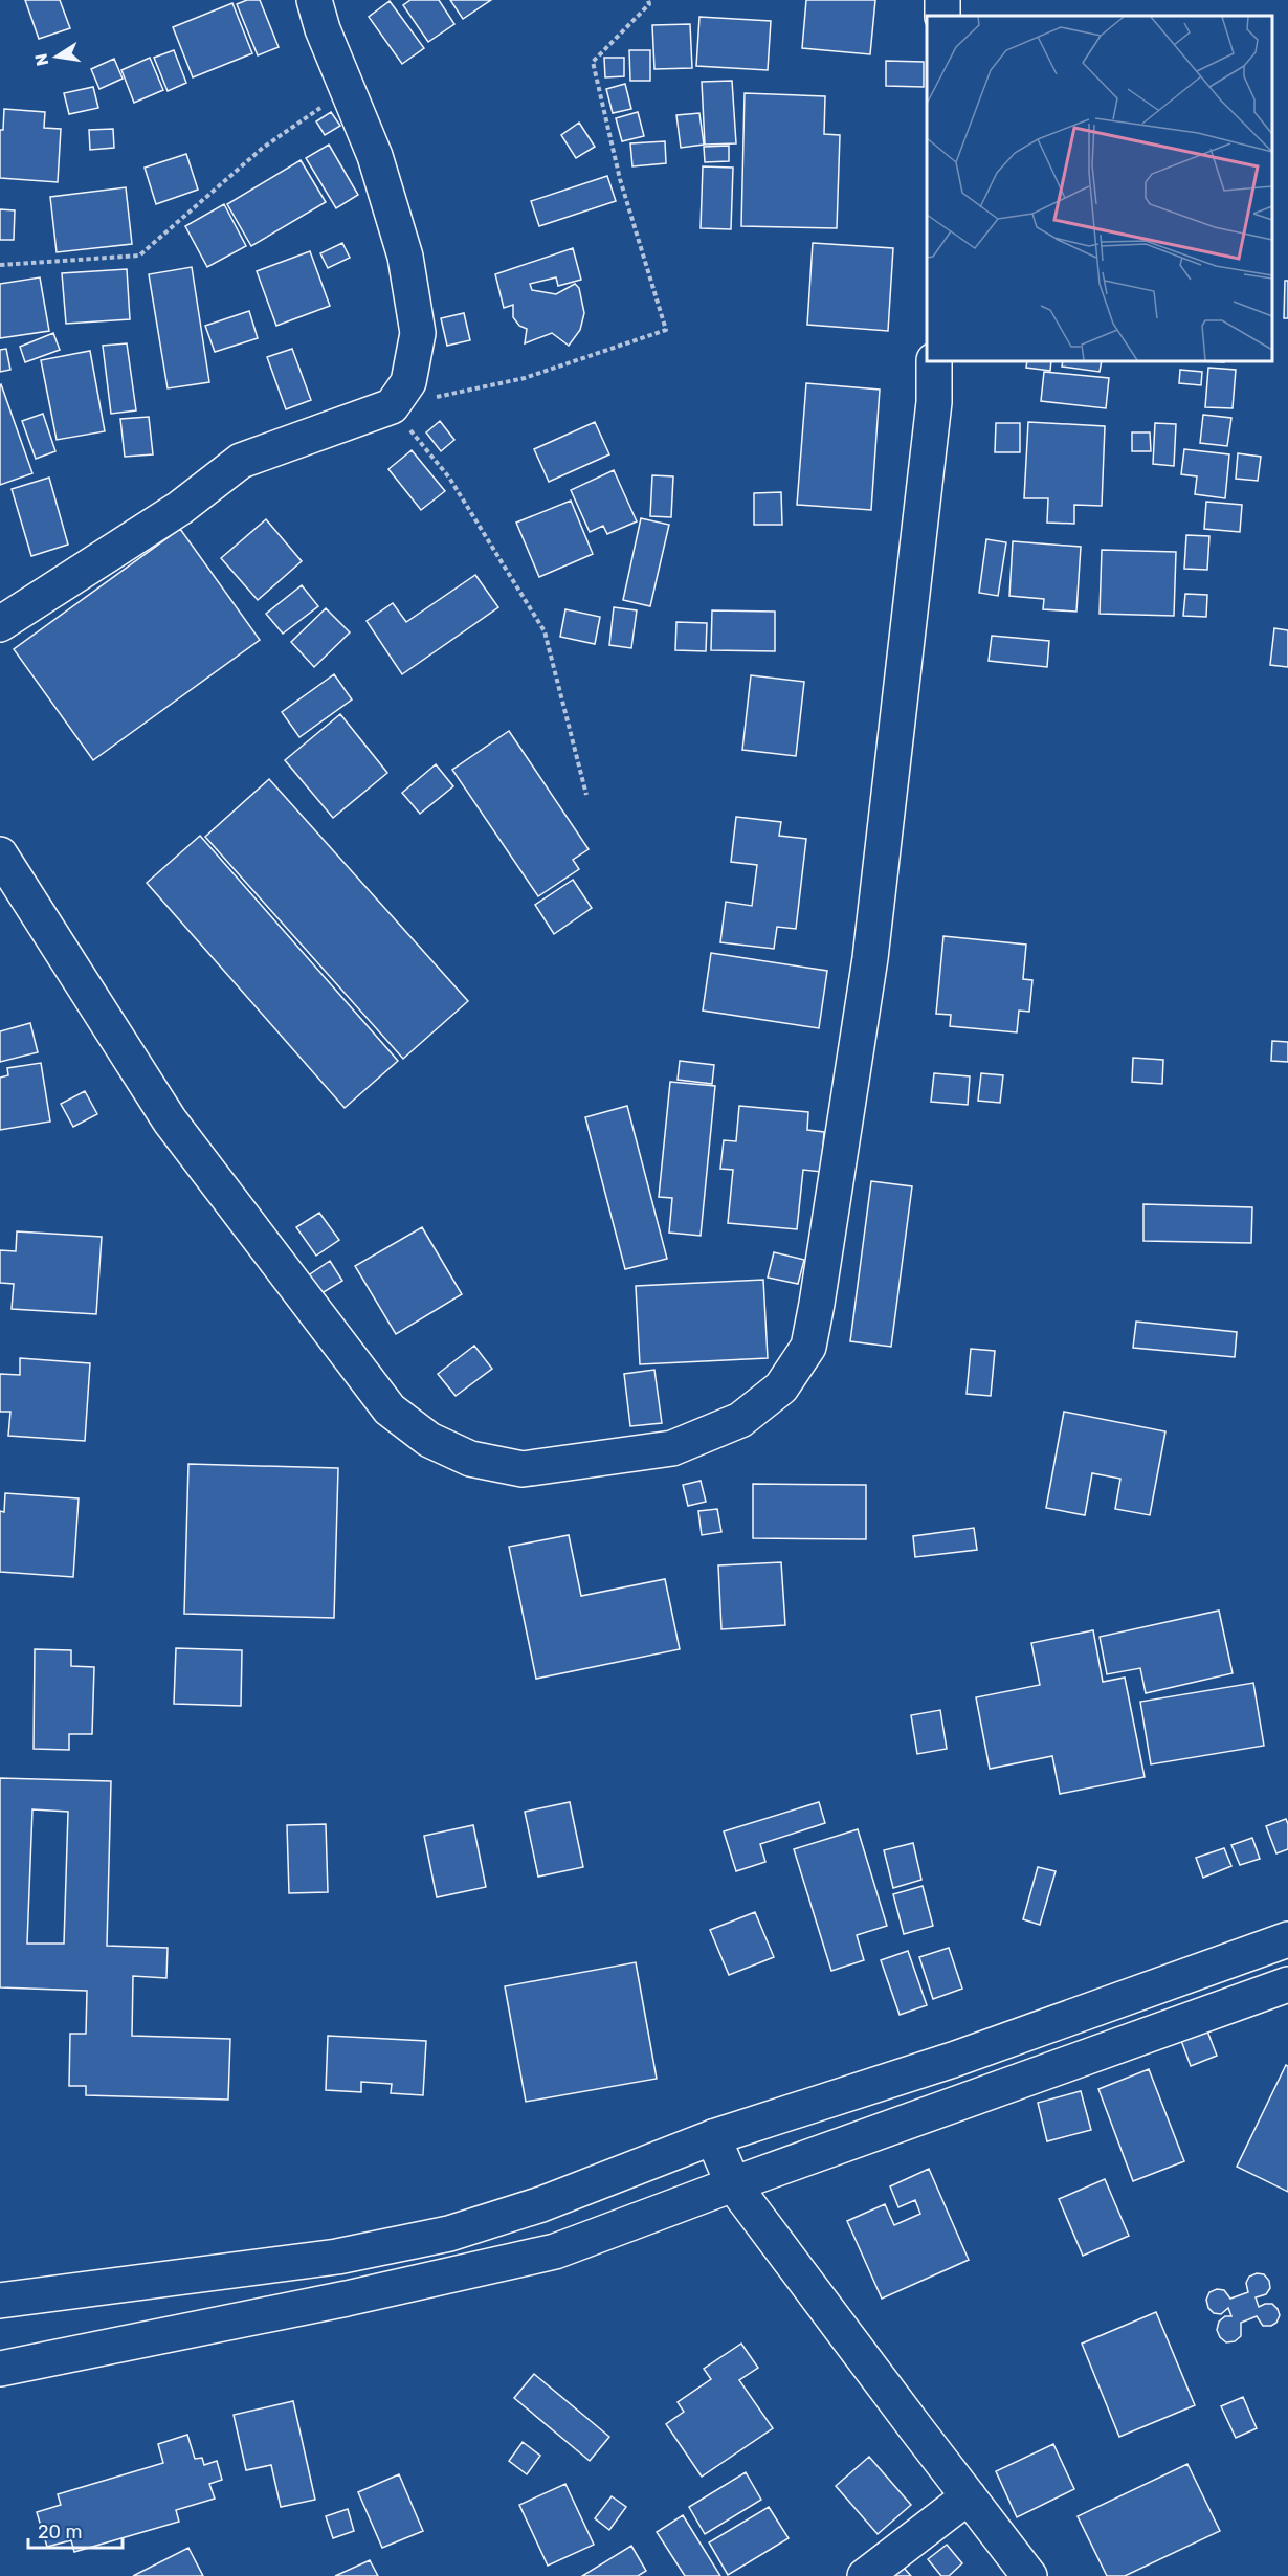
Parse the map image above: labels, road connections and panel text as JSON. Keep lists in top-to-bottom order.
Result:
{
  "scale_bar": "20 m",
  "north": "left"
}
